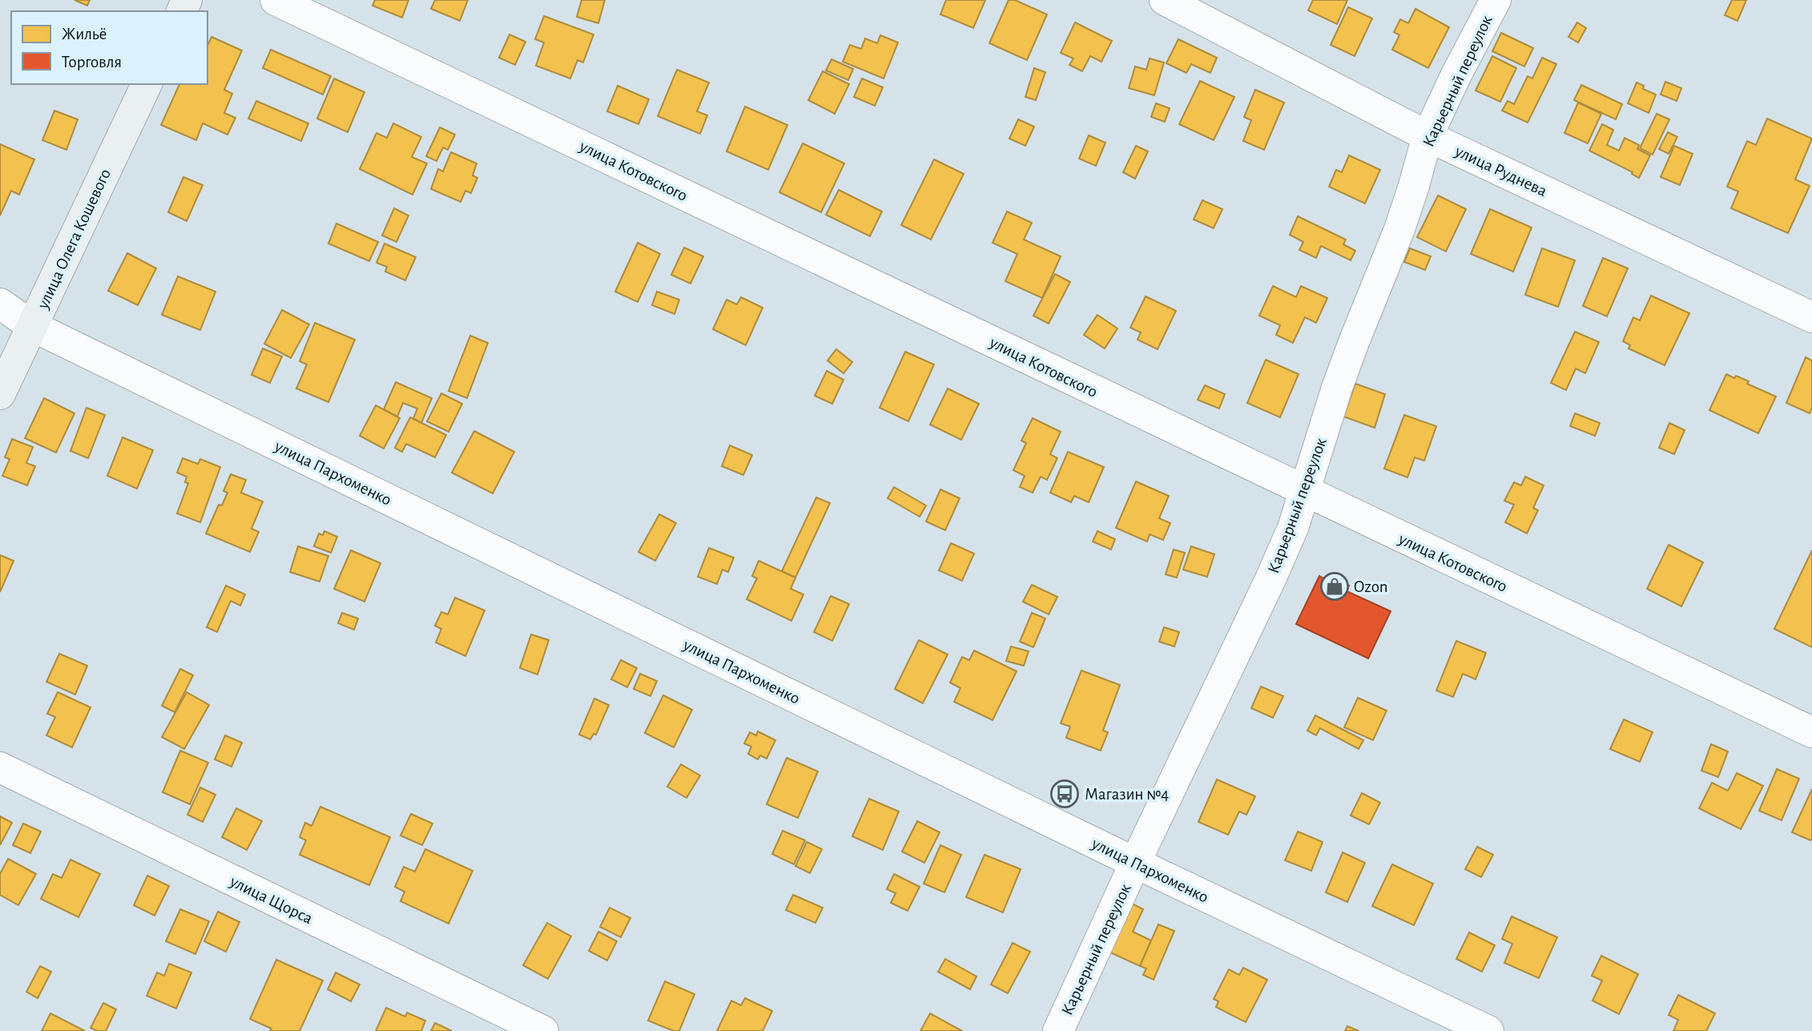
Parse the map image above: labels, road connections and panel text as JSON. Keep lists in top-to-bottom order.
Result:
{
  "streets": {
    "street": [
      "Карьерный переулок",
      "улица Котовского",
      "улица Руднева",
      "улица Олега Кошевого",
      "улица Пархоменко",
      "улица Щорса"
    ]
  },
  "crossings": [
    ["Карьерный переулок", "улица Котовского"],
    ["Карьерный переулок", "улица Руднева"],
    ["Карьерный переулок", "улица Пархоменко"],
    ["улица Олега Кошевого", "улица Пархоменко"]
  ],
  "places": {
    "shop": ["Ozon"],
    "bus stop": ["Магазин №4"]
  },
  "legend": ["Жильё", "Торговля"]
}
